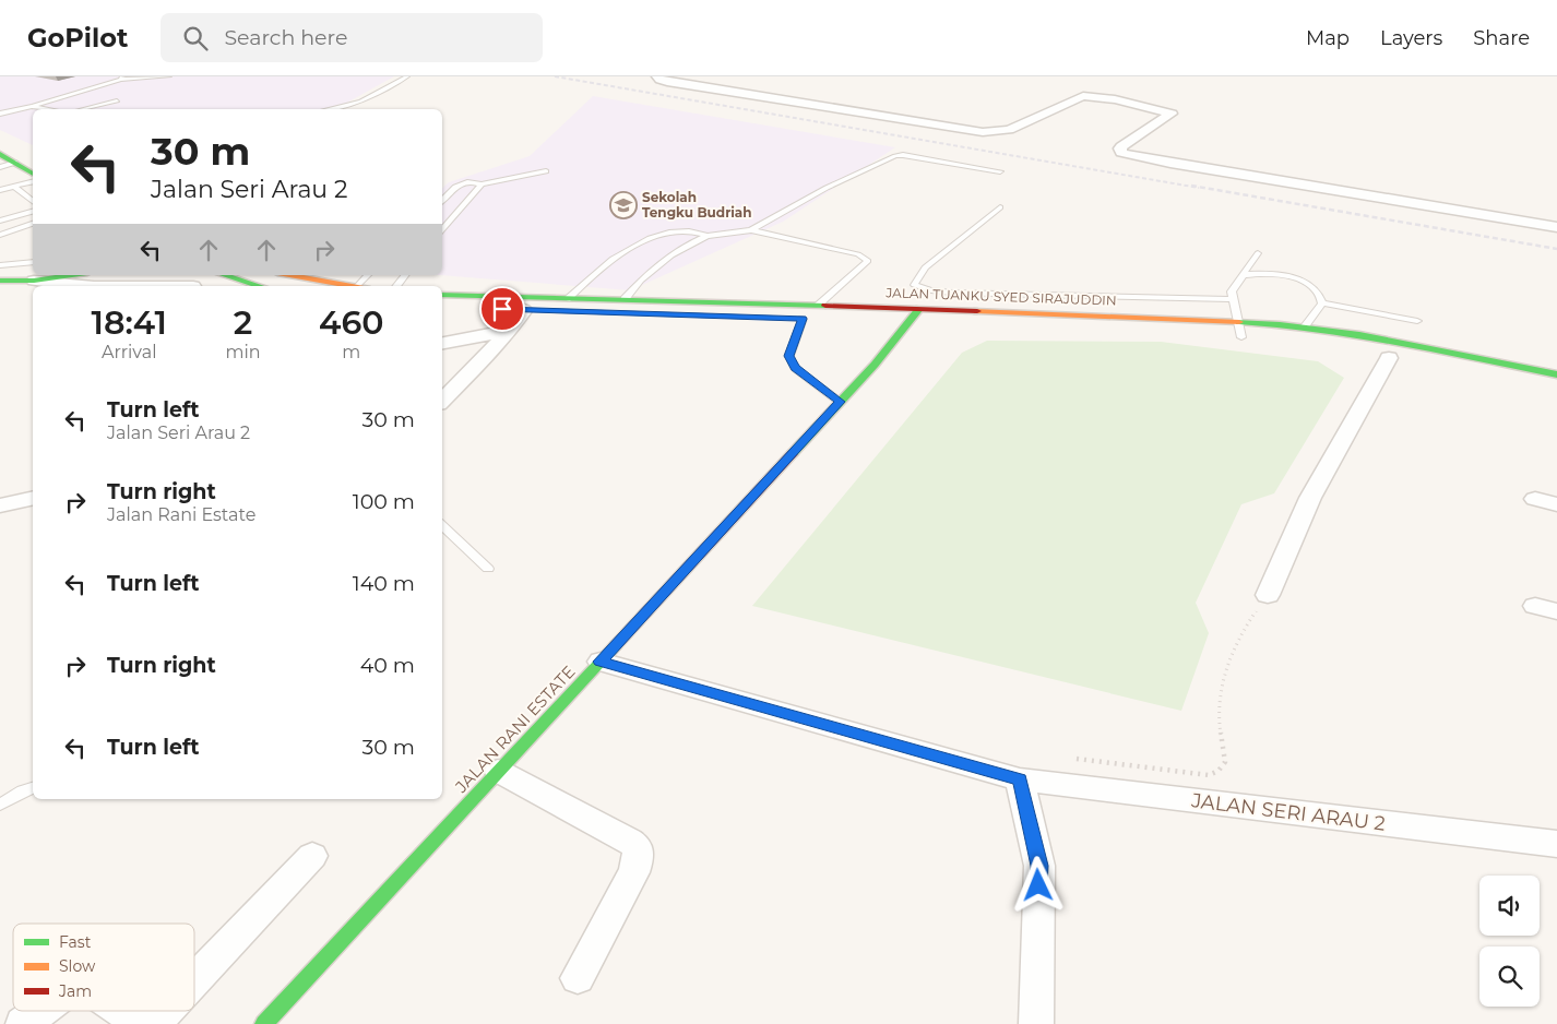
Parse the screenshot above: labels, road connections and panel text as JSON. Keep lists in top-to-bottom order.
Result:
{
  "streets": {
    "main road": ["JALAN TUANKU SYED SIRAJUDDIN", "JALAN RANI ESTATE"],
    "street": ["JALAN SERI ARAU 2"]
  },
  "crossings": [
    ["JALAN TUANKU SYED SIRAJUDDIN", "JALAN RANI ESTATE"],
    ["JALAN RANI ESTATE", "JALAN SERI ARAU 2"]
  ],
  "places": {
    "school or university": ["Sekolah Tengku Budriah"]
  },
  "legend": ["Fast", "Slow", "Jam"],
  "page": {
    "header": "GoPilot",
    "search": "Search here",
    "nav": ["Map", "Layers", "Share"],
    "turn": ["30 m", "Jalan Seri Arau 2"],
    "eta": [
      "18:41",
      "Arrival",
      "2",
      "min",
      "460",
      "m"
    ],
    "list": [
      {
        "name": "Turn left",
        "note": "Jalan Seri Arau 2",
        "value": "30 m"
      },
      {
        "name": "Turn right",
        "note": "Jalan Rani Estate",
        "value": "100 m"
      },
      {
        "name": "Turn left",
        "value": "140 m"
      },
      {
        "name": "Turn right",
        "value": "40 m"
      },
      {
        "name": "Turn left",
        "value": "30 m"
      }
    ]
  }
}
